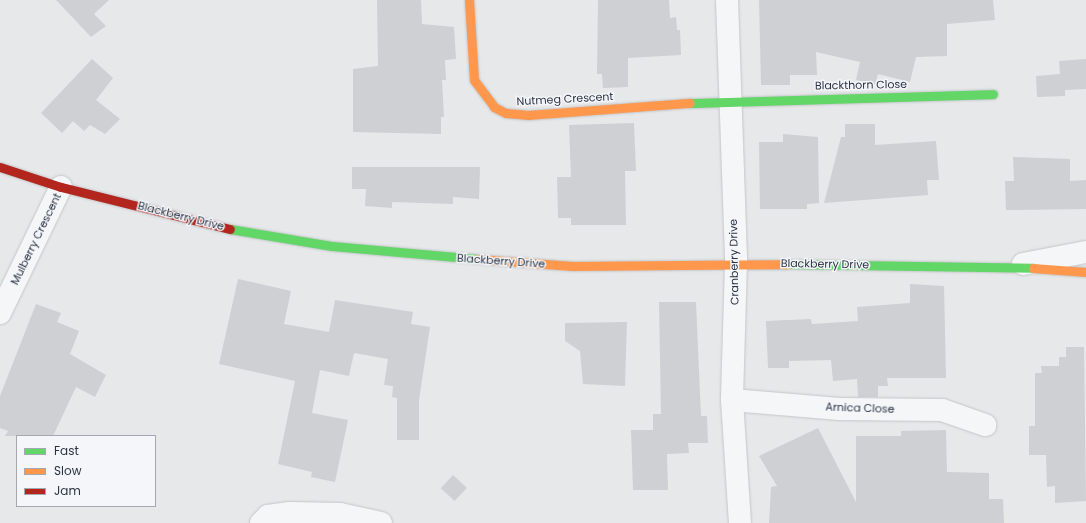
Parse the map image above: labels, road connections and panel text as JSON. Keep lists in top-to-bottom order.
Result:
{
  "streets": {
    "street": [
      "Blackthorn Close",
      "Nutmeg Crescent",
      "Blackberry Drive",
      "Mulberry Crescent",
      "Cranberry Drive",
      "Arnica Close"
    ]
  },
  "crossings": [
    ["Blackthorn Close", "Nutmeg Crescent"],
    ["Blackthorn Close", "Cranberry Drive"],
    ["Nutmeg Crescent", "Cranberry Drive"],
    ["Blackberry Drive", "Mulberry Crescent"],
    ["Blackberry Drive", "Cranberry Drive"],
    ["Cranberry Drive", "Arnica Close"]
  ],
  "legend": ["Fast", "Slow", "Jam"]
}
